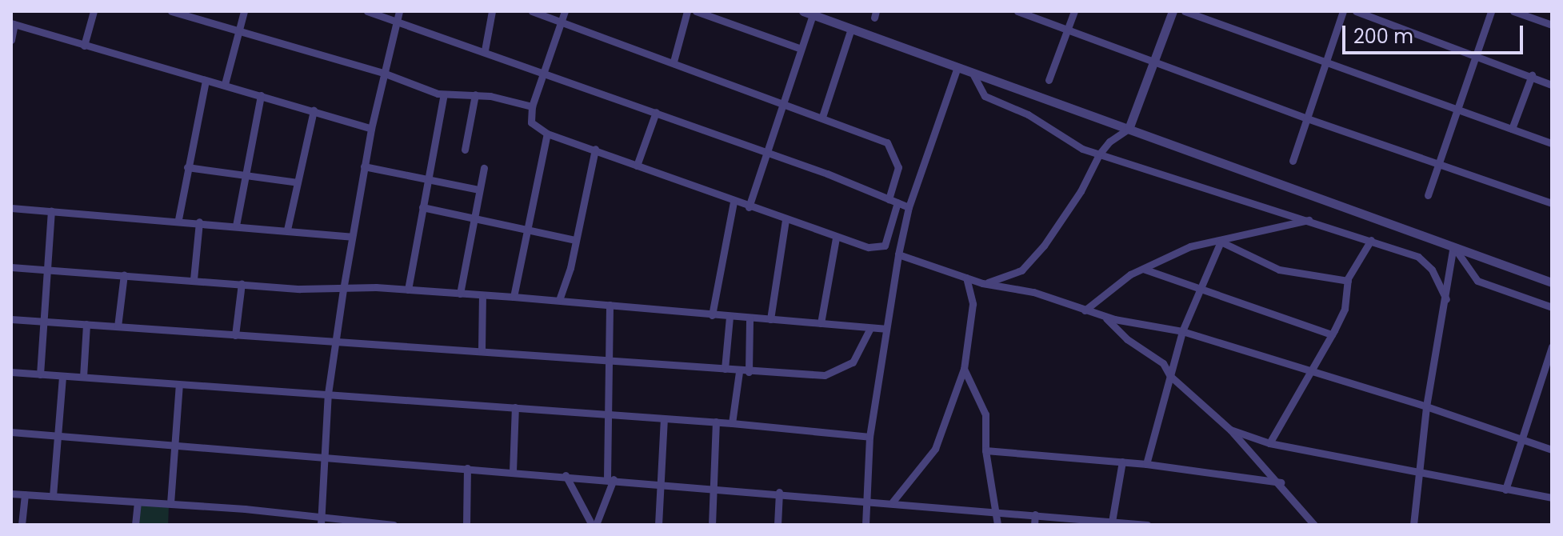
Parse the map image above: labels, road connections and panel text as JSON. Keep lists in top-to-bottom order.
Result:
{
  "scale_bar": "200 m"
}
